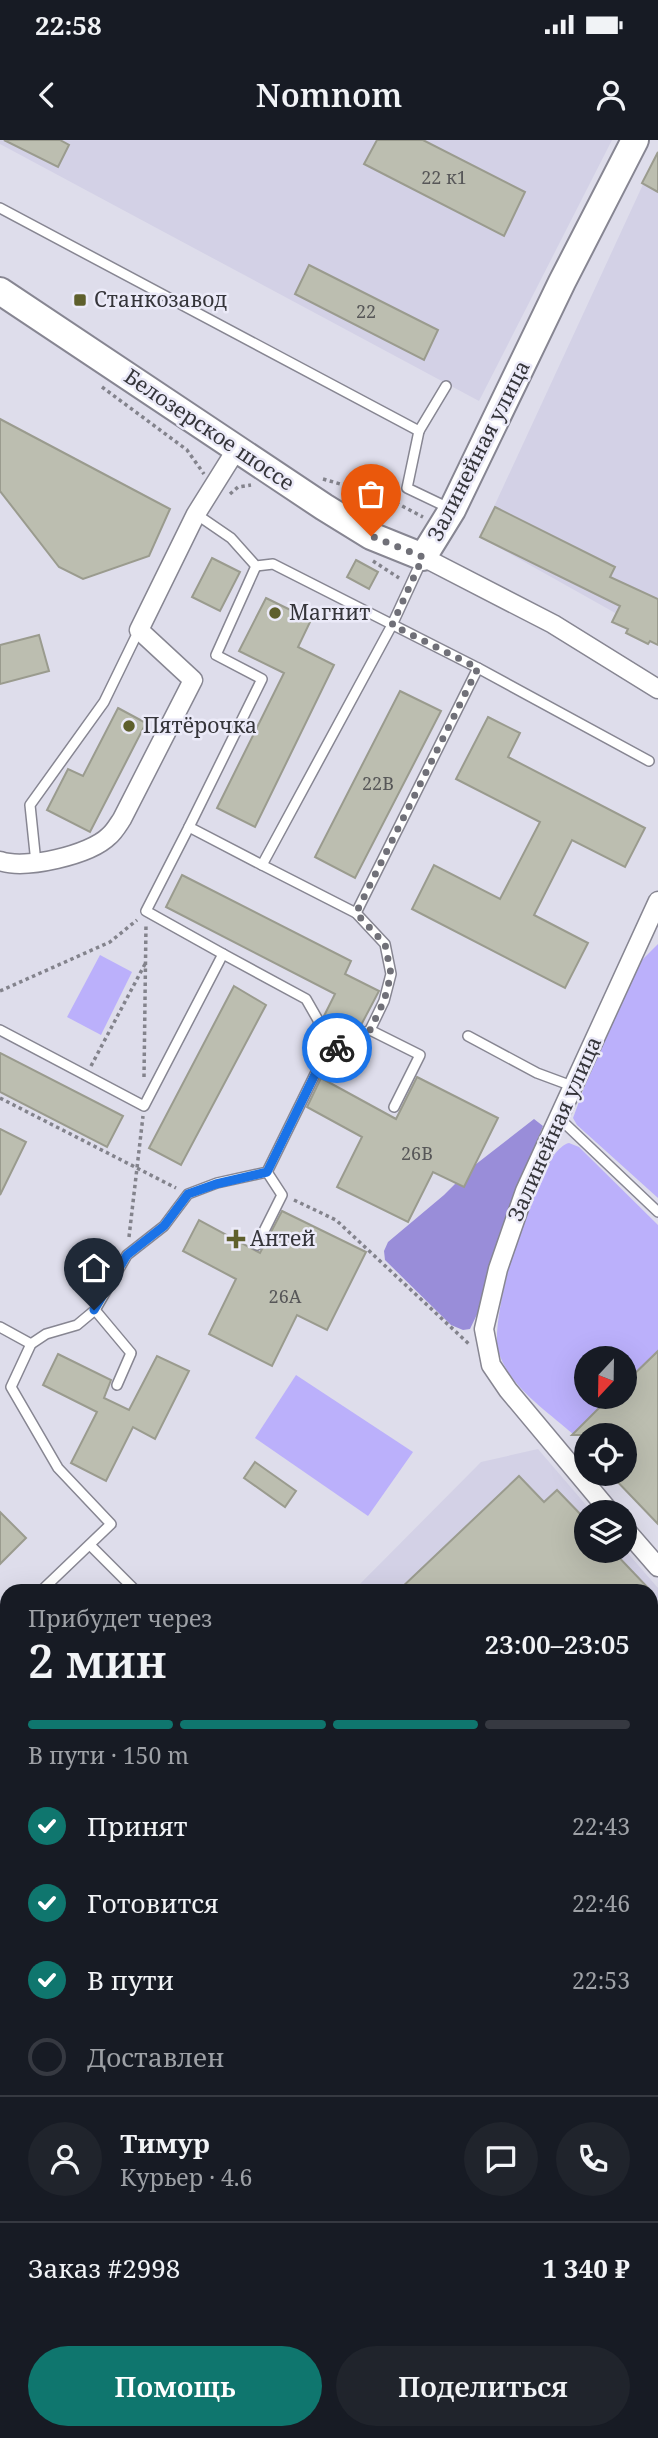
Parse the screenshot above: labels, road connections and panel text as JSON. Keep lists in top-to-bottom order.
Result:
{
  "streets": {
    "main road": ["Белозерское шоссе", "Залинейная улица"]
  },
  "crossings": [
    ["Белозерское шоссе", "Залинейная улица"]
  ],
  "places": {
    "transit": ["Станкозавод"],
    "other": ["Магнит", "Пятёрочка"],
    "health": ["Антей"]
  },
  "house_numbers": [
    "22 к1",
    "22",
    "22В",
    "26В",
    "26А"
  ],
  "north": "bottom",
  "page": {
    "status": "22:58",
    "header": "Nomnom",
    "heading": ["2 мин", "Прибудет через", "23:00–23:05"],
    "panel": [
      "Тимур",
      "Курьер · 4.6",
      "Заказ #2998",
      "1 340 ₽"
    ],
    "bar": "В пути · 150 m",
    "list": [
      ["Принят", "22:43"],
      ["Готовится", "22:46"],
      ["В пути", "22:53"],
      "Доставлен"
    ],
    "buttons": ["Помощь", "Поделиться"]
  }
}
